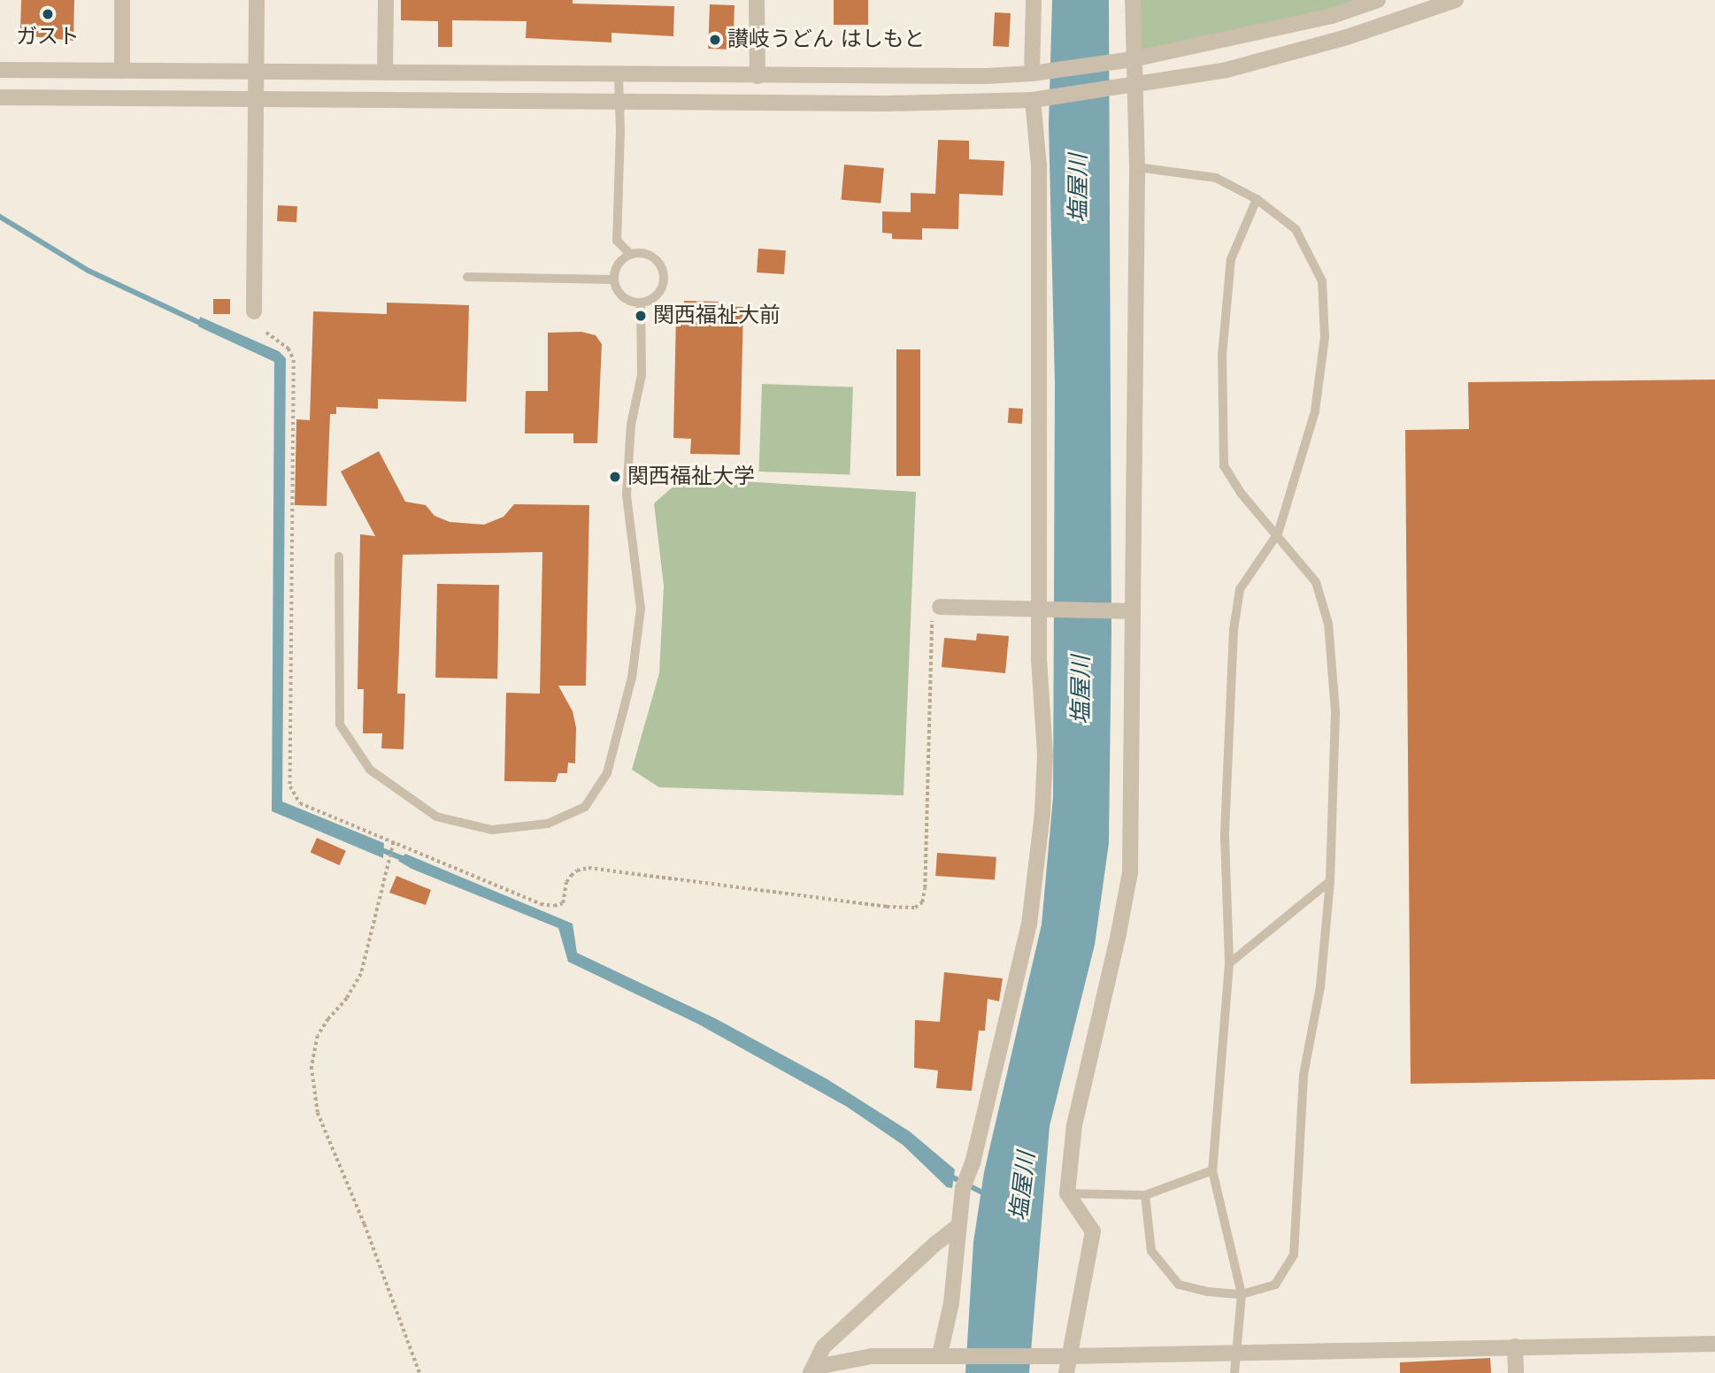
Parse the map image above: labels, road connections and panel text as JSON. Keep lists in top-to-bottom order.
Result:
{
  "water": ["塩屋川"],
  "places": [
    "ガスト",
    "讃岐うどん はしもと",
    "関西福祉大前",
    "関西福祉大学"
  ]
}
